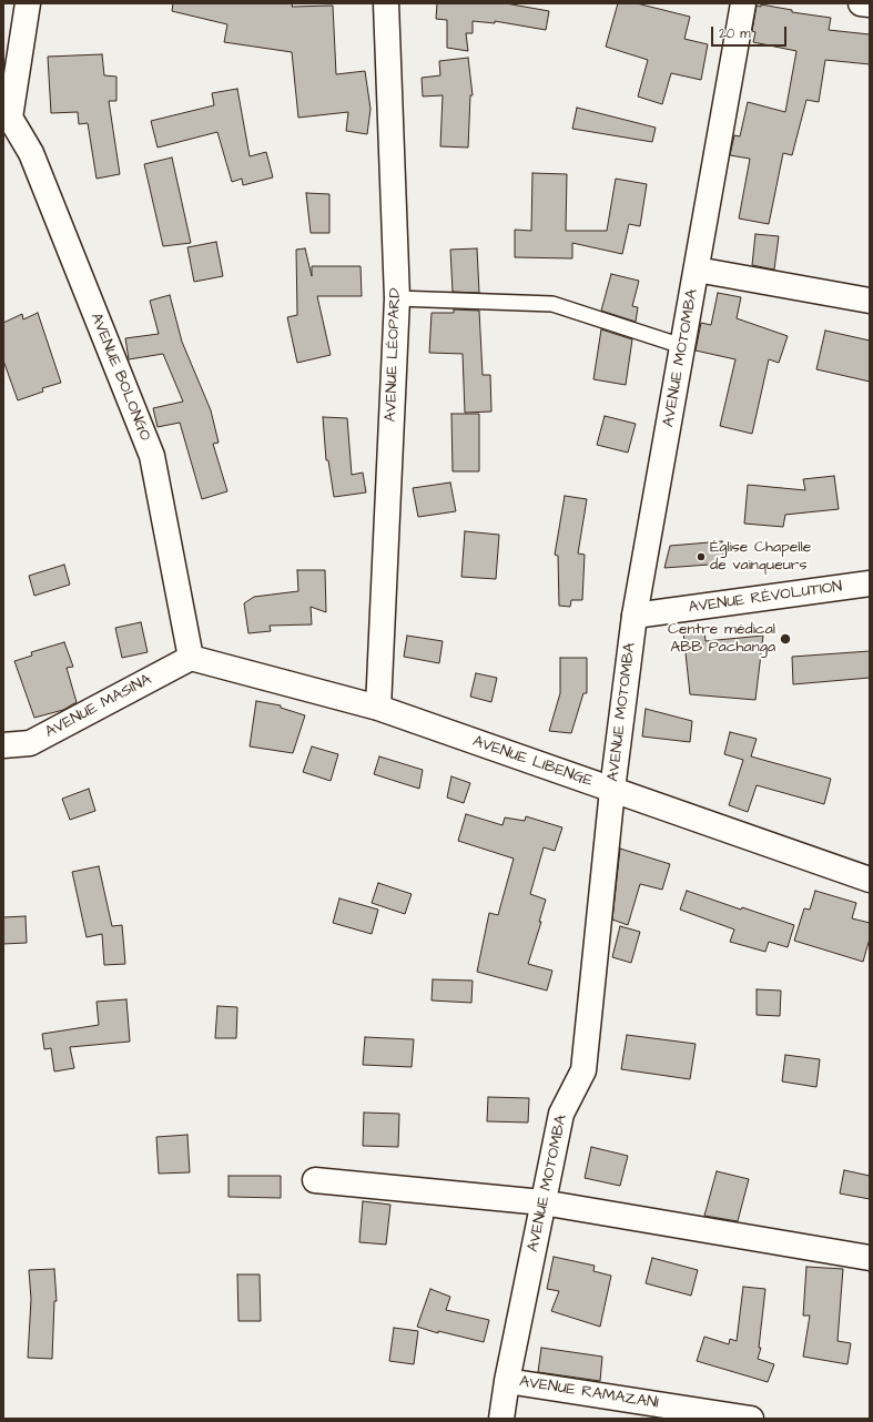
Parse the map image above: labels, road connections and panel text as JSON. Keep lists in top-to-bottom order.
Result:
{
  "streets": {
    "street": [
      "AVENUE LÉOPARD",
      "AVENUE MOTOMBA",
      "AVENUE BOLONGO",
      "AVENUE RÉVOLUTION",
      "AVENUE MASINA",
      "AVENUE LIBENGE",
      "AVENUE RAMAZANI"
    ]
  },
  "crossings": [
    ["AVENUE LÉOPARD", "AVENUE LIBENGE"],
    ["AVENUE MOTOMBA", "AVENUE RÉVOLUTION"],
    ["AVENUE MOTOMBA", "AVENUE LIBENGE"],
    ["AVENUE MOTOMBA", "AVENUE RAMAZANI"],
    ["AVENUE BOLONGO", "AVENUE MASINA"],
    ["AVENUE BOLONGO", "AVENUE LIBENGE"],
    ["AVENUE MASINA", "AVENUE LIBENGE"]
  ],
  "places": ["Église Chapelle de vainqueurs", "Centre médical ABB Pachanga"],
  "scale_bar": "20 m"
}
